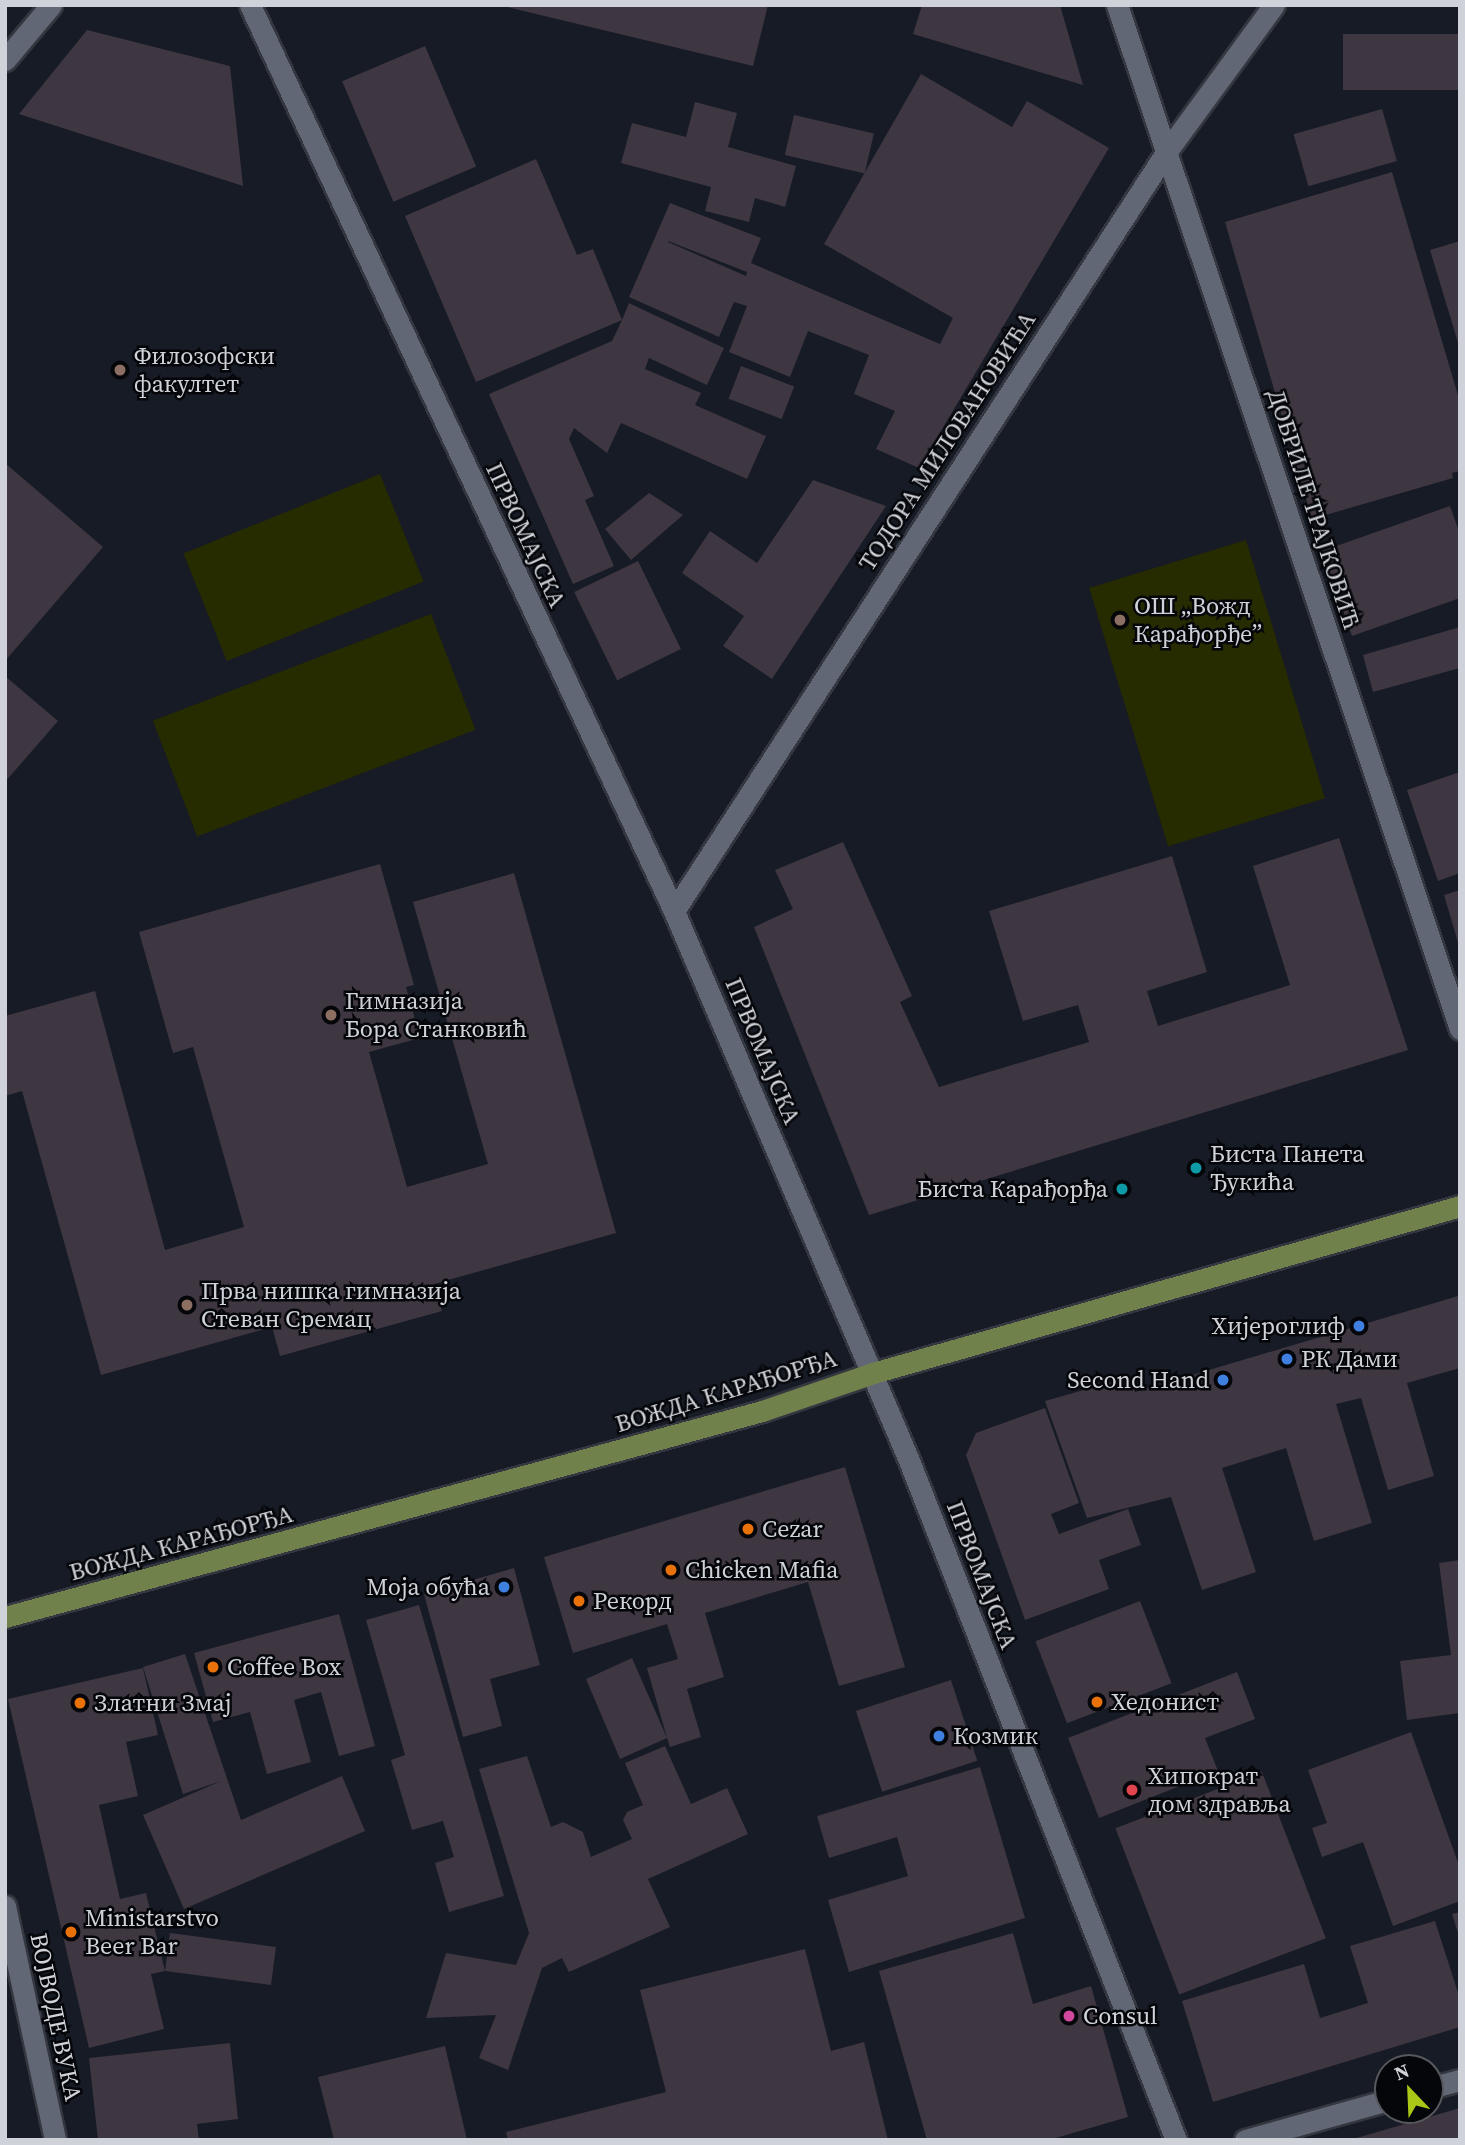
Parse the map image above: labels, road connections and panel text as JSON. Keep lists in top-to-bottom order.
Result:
{
  "streets": {
    "main road": ["ВОЖДА КАРАЂОРЂА"],
    "street": [
      "ТОДОРА МИЛОВАНОВИЋА",
      "ДОБРИЛЕ ТРАЈКОВИЋ",
      "ПРВОМАЈСКА",
      "ВОЈВОДЕ ВУКА"
    ]
  },
  "crossings": [
    ["ТОДОРА МИЛОВАНОВИЋА", "ДОБРИЛЕ ТРАЈКОВИЋ"],
    ["ТОДОРА МИЛОВАНОВИЋА", "ПРВОМАЈСКА"],
    ["ПРВОМАЈСКА", "ВОЖДА КАРАЂОРЂА"]
  ],
  "places": [
    "Филозофски факултет",
    "ОШ „Вожд Карађорђе”",
    "Гимназија Бора Станковић",
    "Биста Панета Ђукића",
    "Биста Карађорђа",
    "Прва нишка гимназија Стеван Сремац",
    "Хијероглиф",
    "РК Дами",
    "Second Hand",
    "Cezar",
    "Chicken Mafia",
    "Моја обућа",
    "Рекорд",
    "Coffee Box",
    "Хедонист",
    "Златни Змај",
    "Козмик",
    "Хипократ дом здравља",
    "Ministarstvo Beer Bar",
    "Consul"
  ],
  "north": "top left"
}
